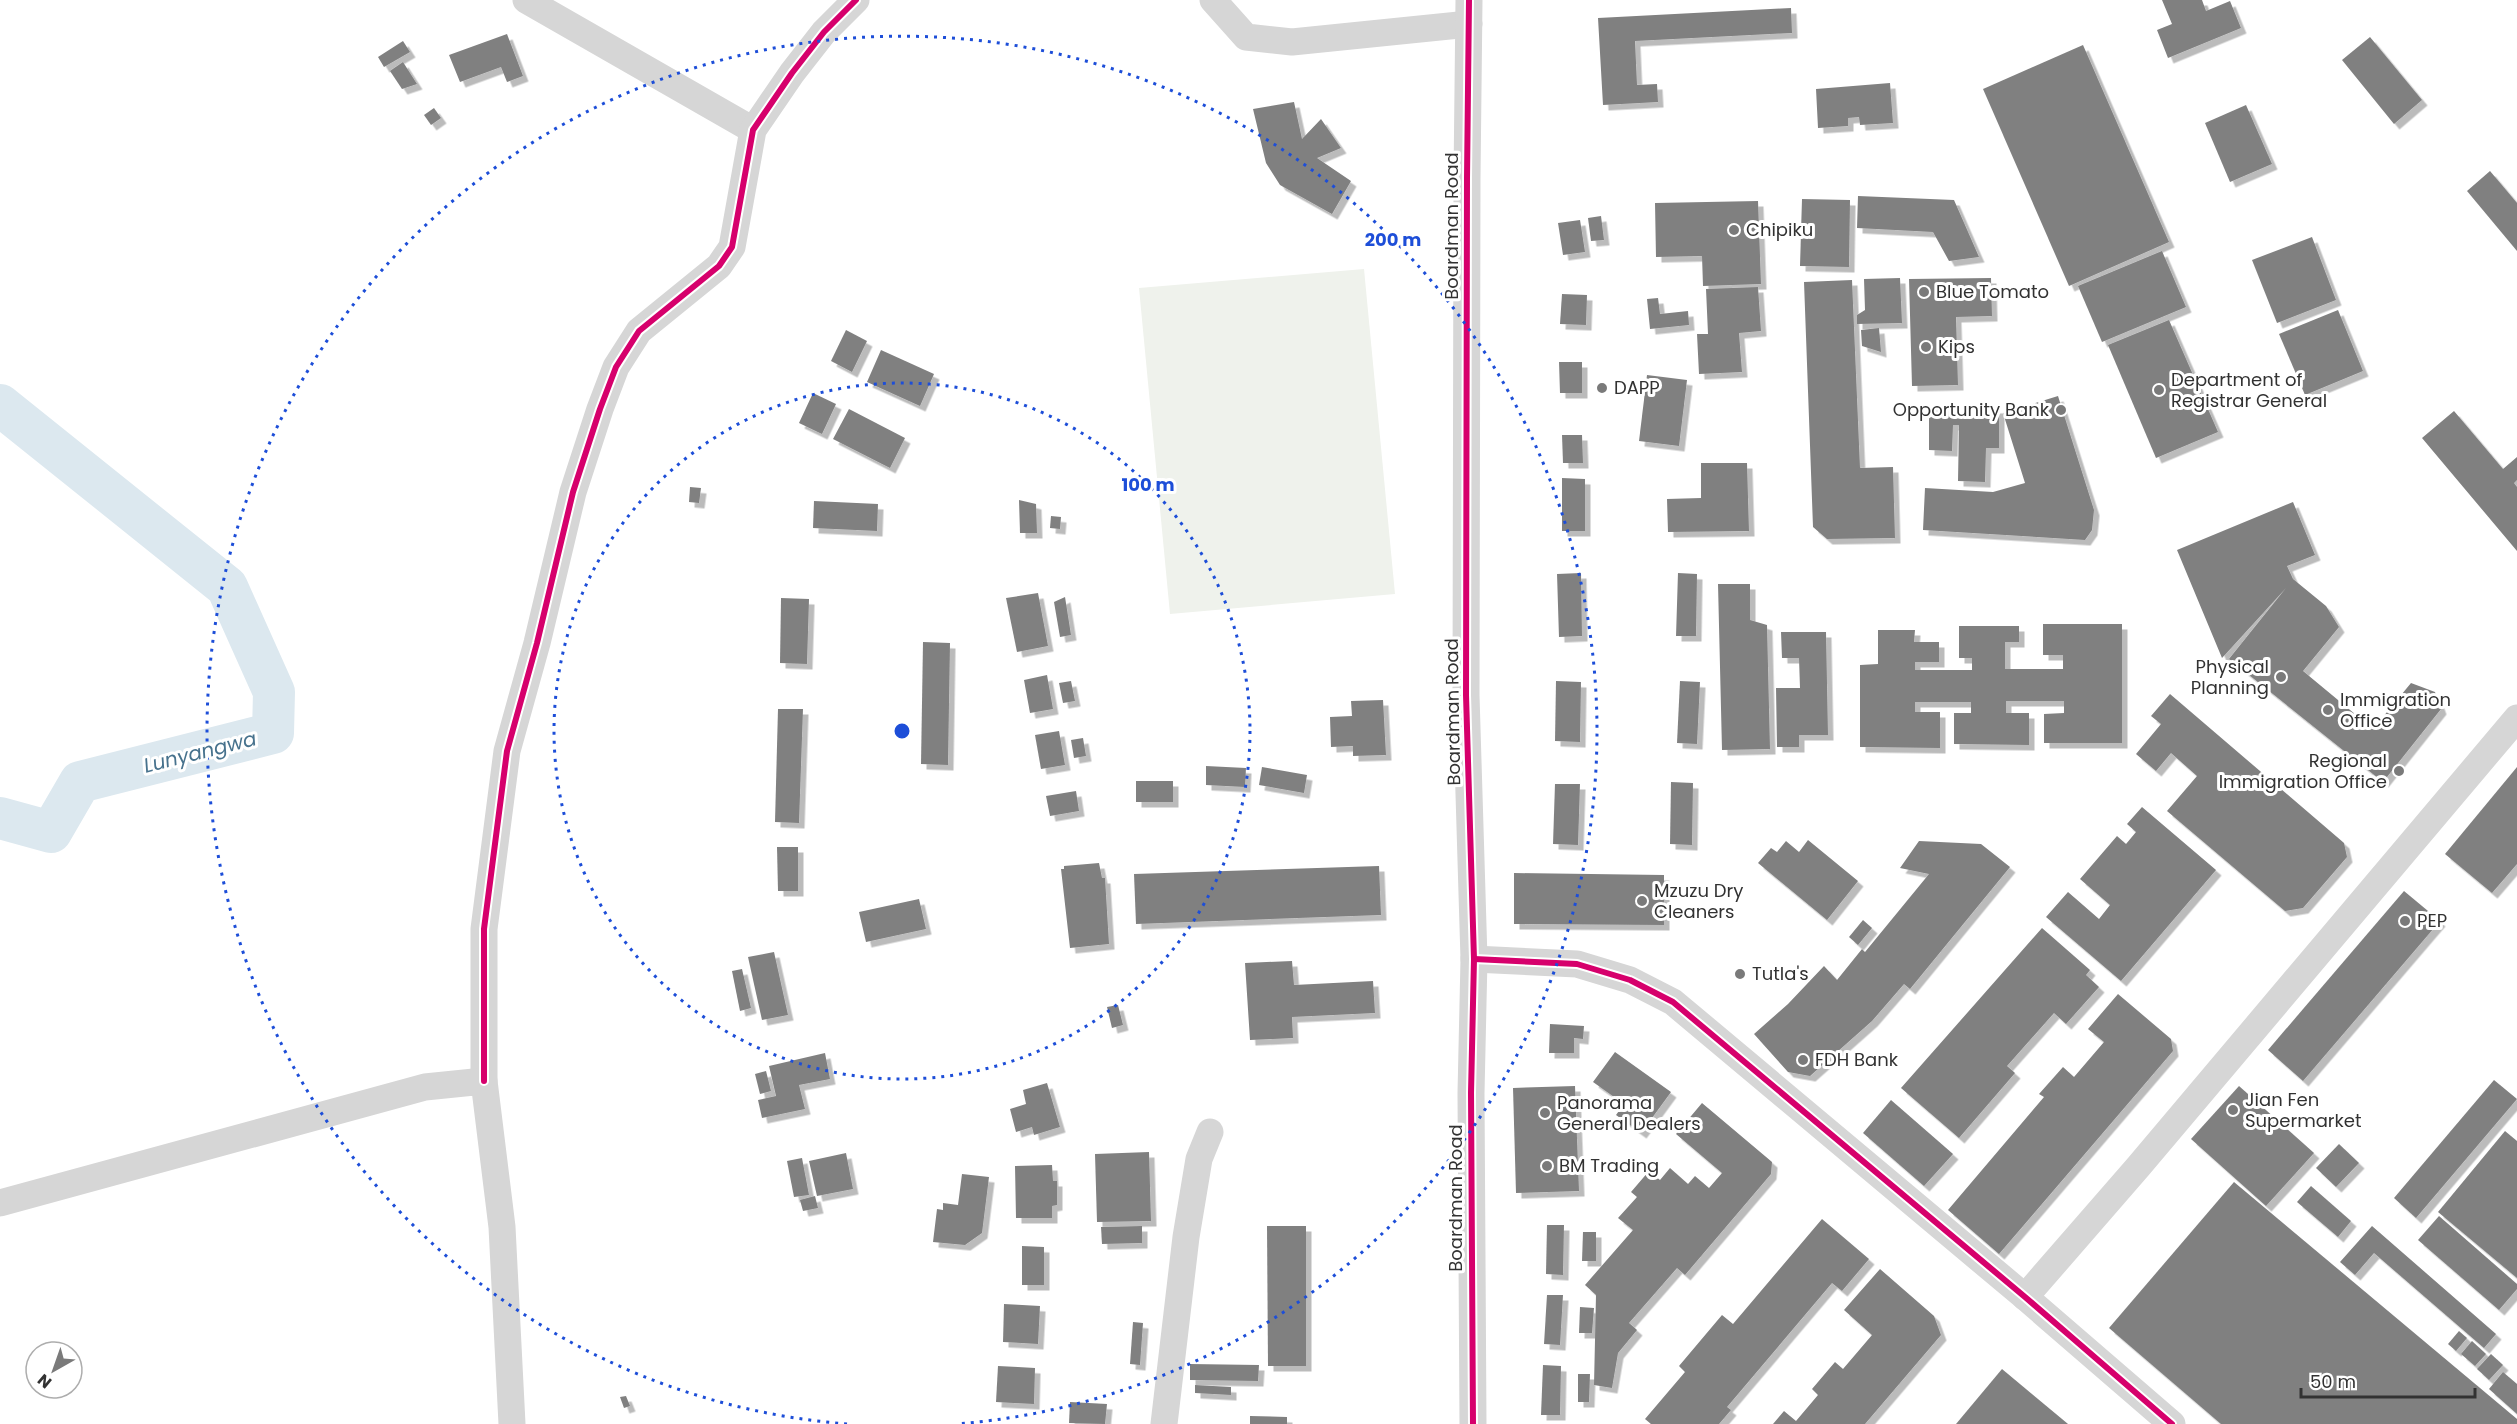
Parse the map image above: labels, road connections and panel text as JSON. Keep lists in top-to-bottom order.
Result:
{
  "streets": {
    "street": ["Boardman Road"]
  },
  "water": ["Lunyangwa"],
  "places": [
    "Chipiku",
    "Blue Tomato",
    "Kips",
    "DAPP",
    "Department of Registrar General",
    "Opportunity Bank",
    "Physical Planning",
    "Immigration Office",
    "Regional Immigration Office",
    "Mzuzu Dry Cleaners",
    "PEP",
    "Tutla's",
    "FDH Bank",
    "Jian Fen Supermarket",
    "Panorama General Dealers",
    "BM Trading"
  ],
  "scale_bar": "50 m",
  "north": "bottom left",
  "rings": ["200 m", "100 m"]
}
